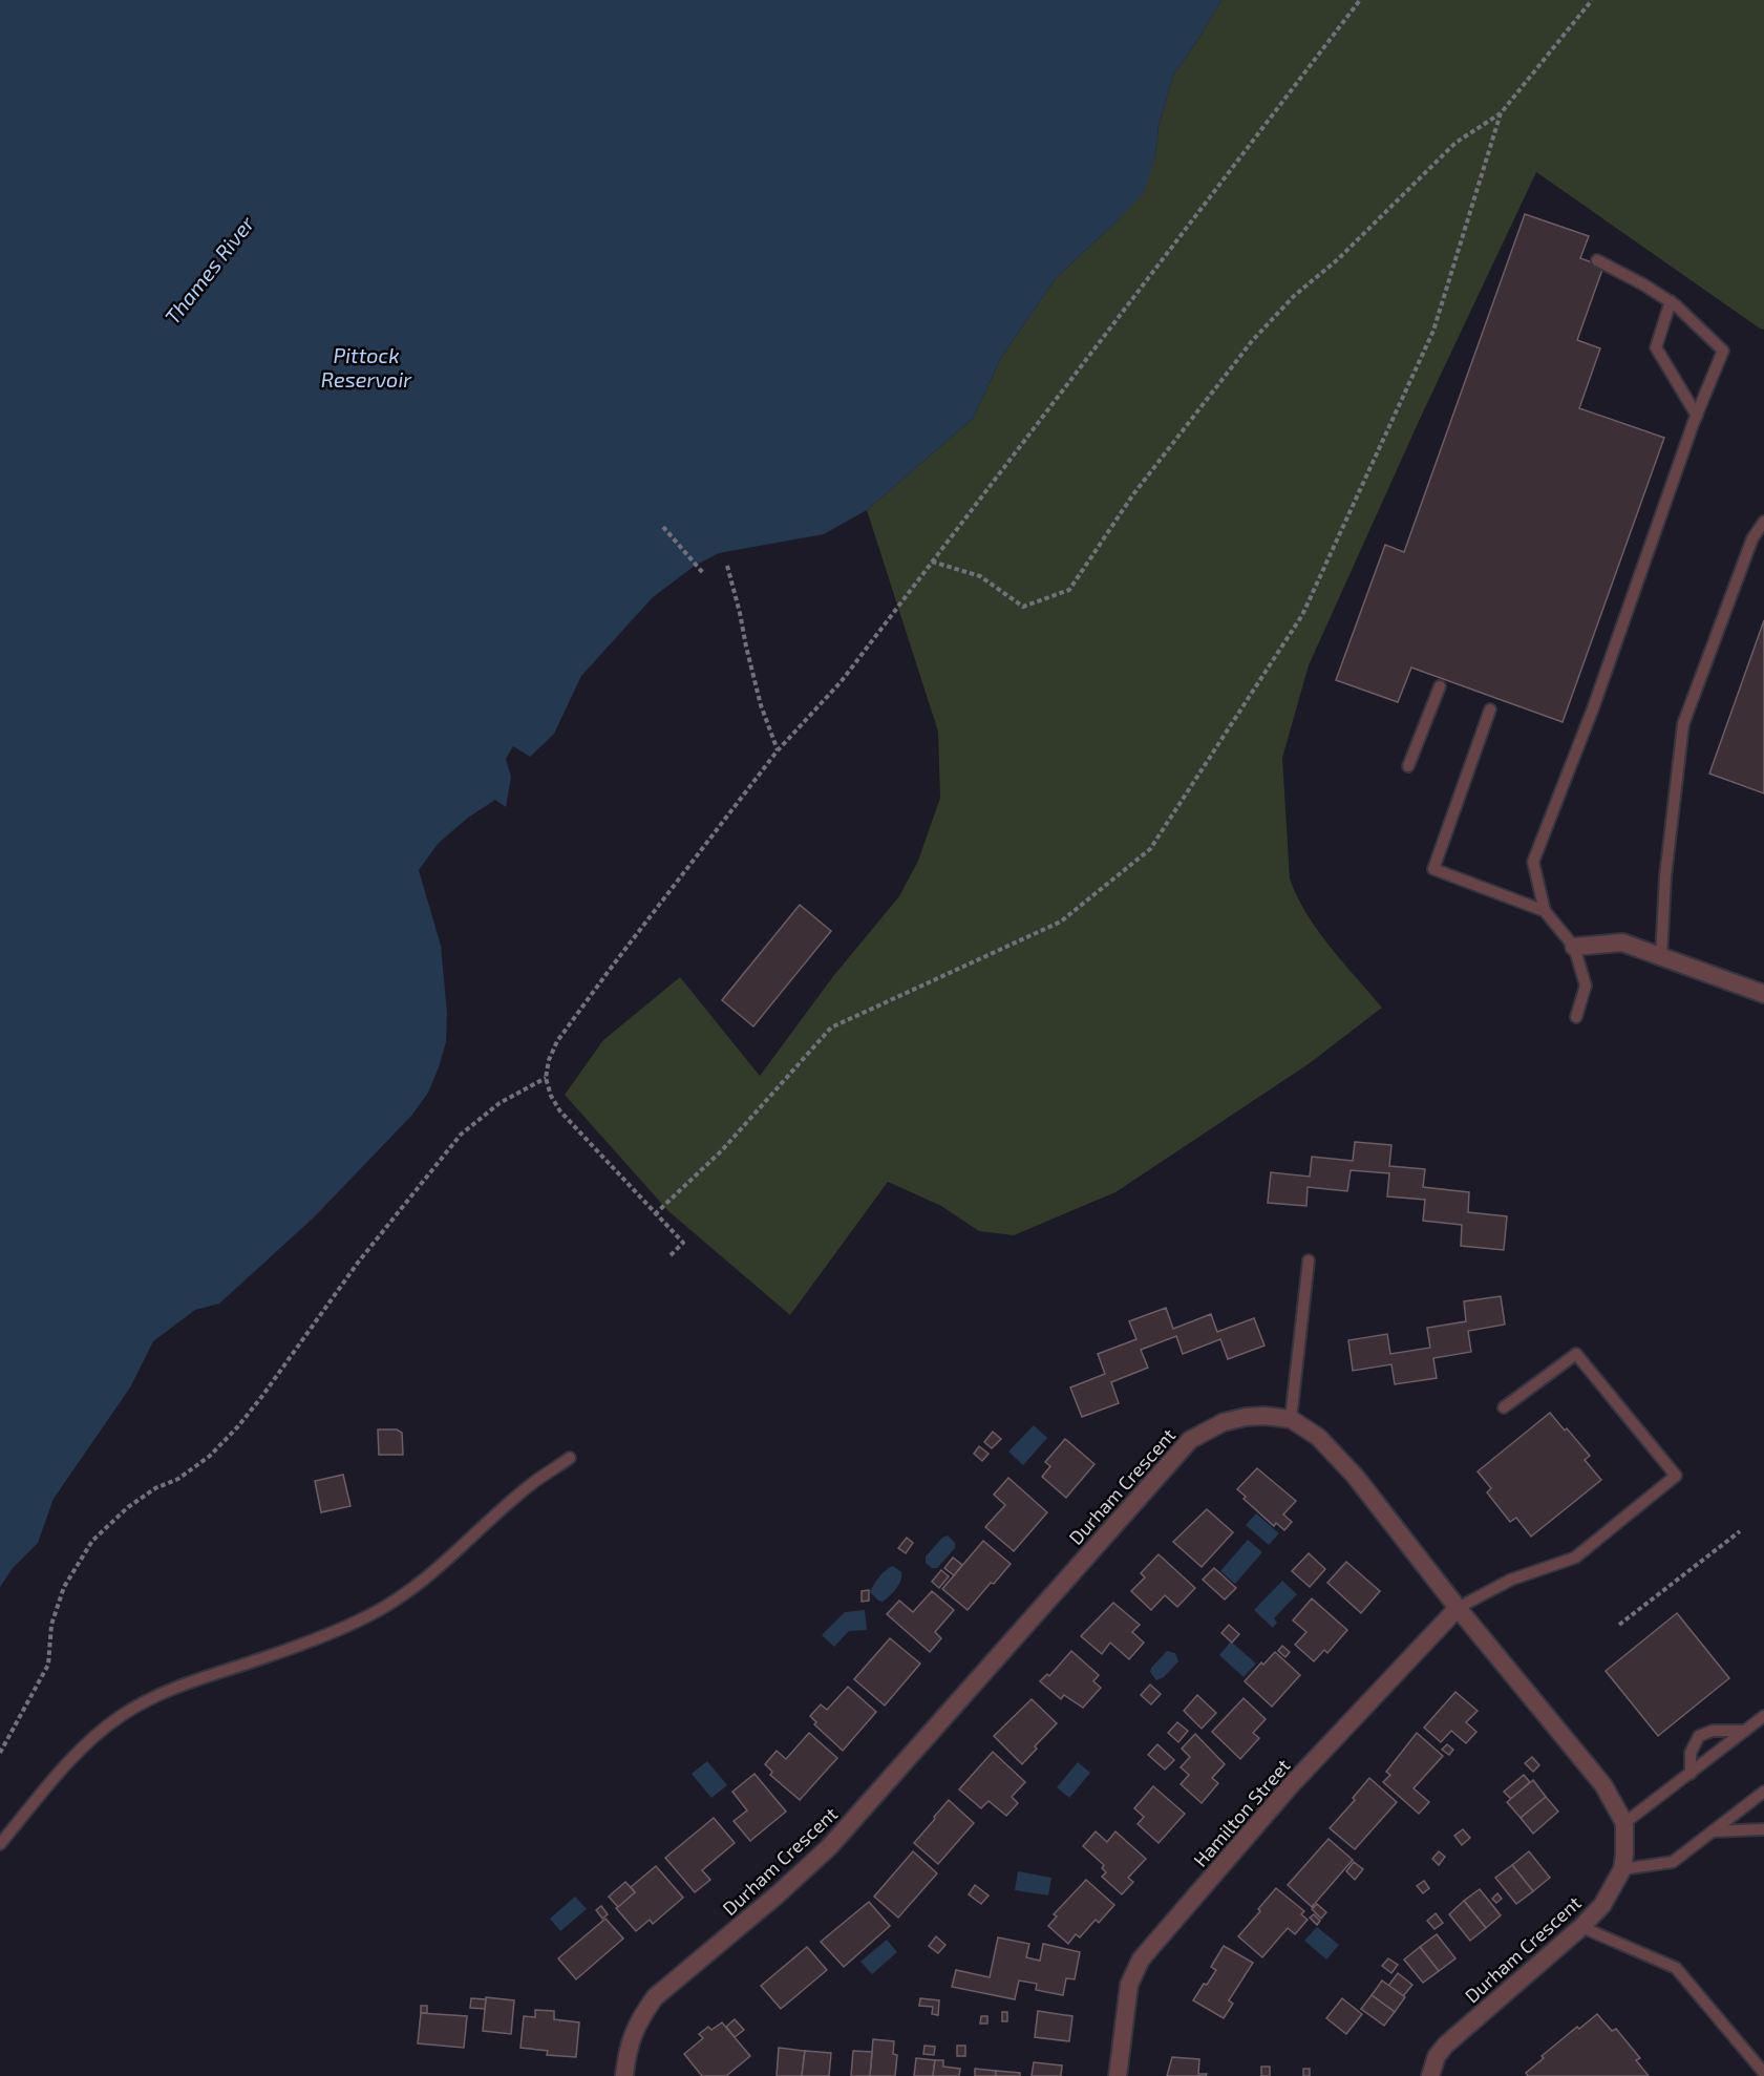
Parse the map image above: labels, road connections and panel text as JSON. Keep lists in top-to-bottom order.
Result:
{
  "streets": {
    "street": ["Durham Crescent", "Hamilton Street"]
  },
  "crossings": [
    ["Durham Crescent", "Hamilton Street"]
  ],
  "water": ["Thames River", "Pittock Reservoir"]
}
